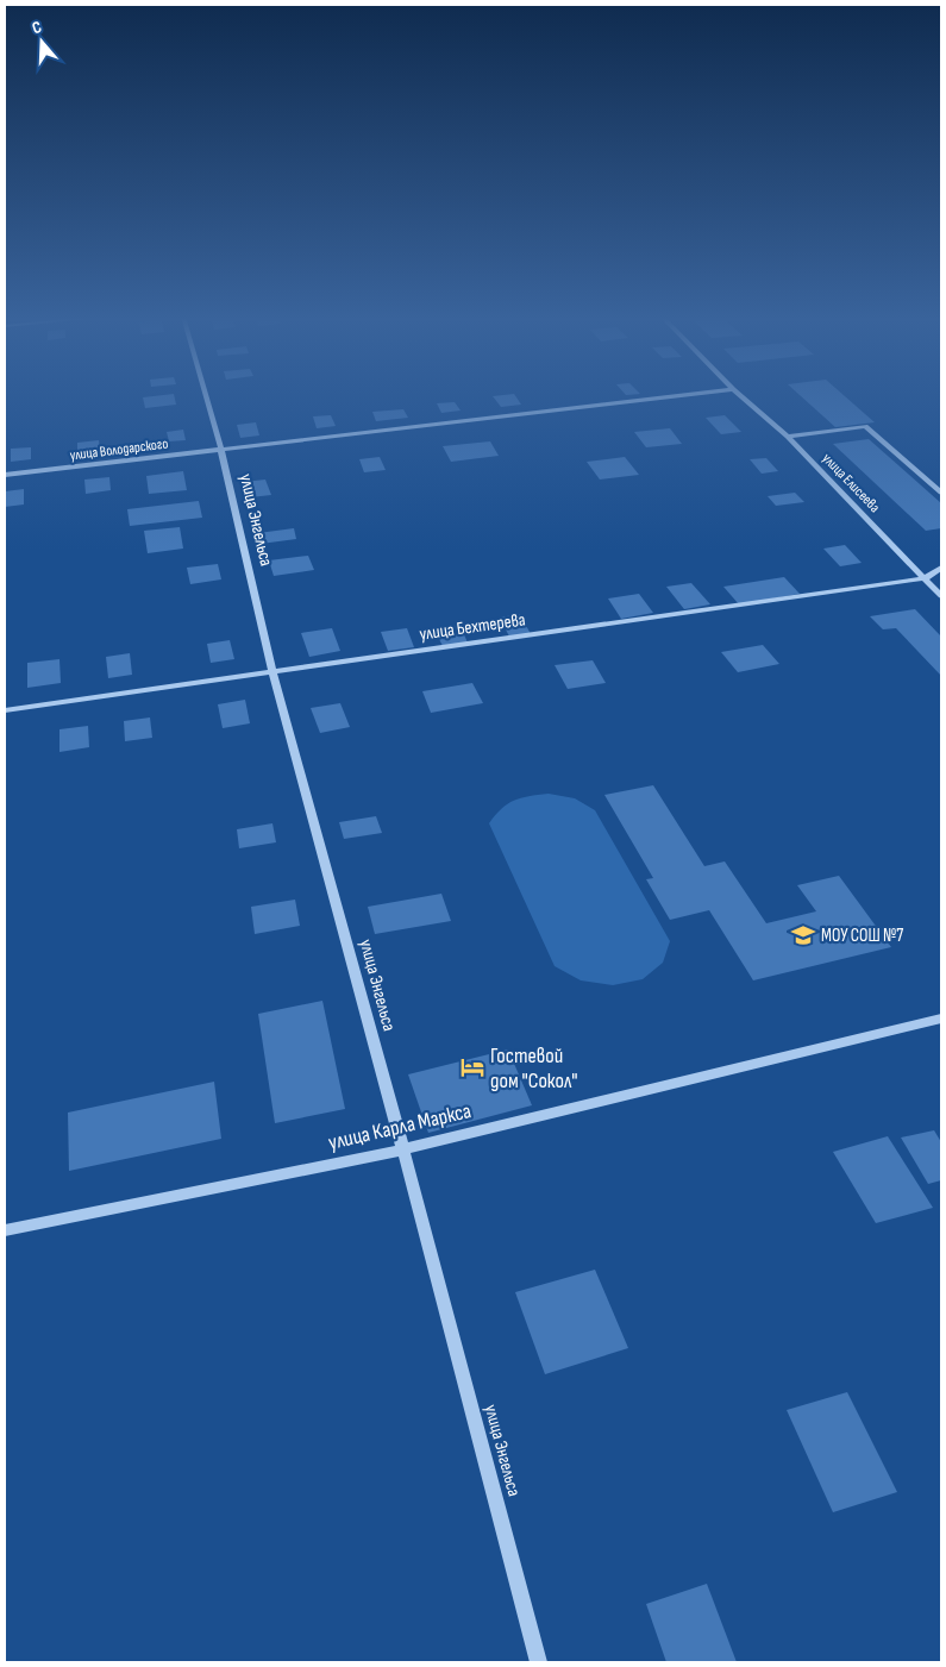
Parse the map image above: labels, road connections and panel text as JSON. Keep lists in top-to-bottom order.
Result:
{
  "streets": {
    "street": [
      "улица Володарского",
      "улица Елисеева",
      "улица Энгельса",
      "улица Бехтерева",
      "улица Карла Маркса"
    ]
  },
  "crossings": [
    ["улица Володарского", "улица Энгельса"],
    ["улица Елисеева", "улица Бехтерева"],
    ["улица Энгельса", "улица Бехтерева"],
    ["улица Энгельса", "улица Карла Маркса"]
  ],
  "places": {
    "school or university": ["МОУ СОШ №7"],
    "hotel": ["Гостевой дом \"Сокол\""]
  },
  "north": "top"
}
